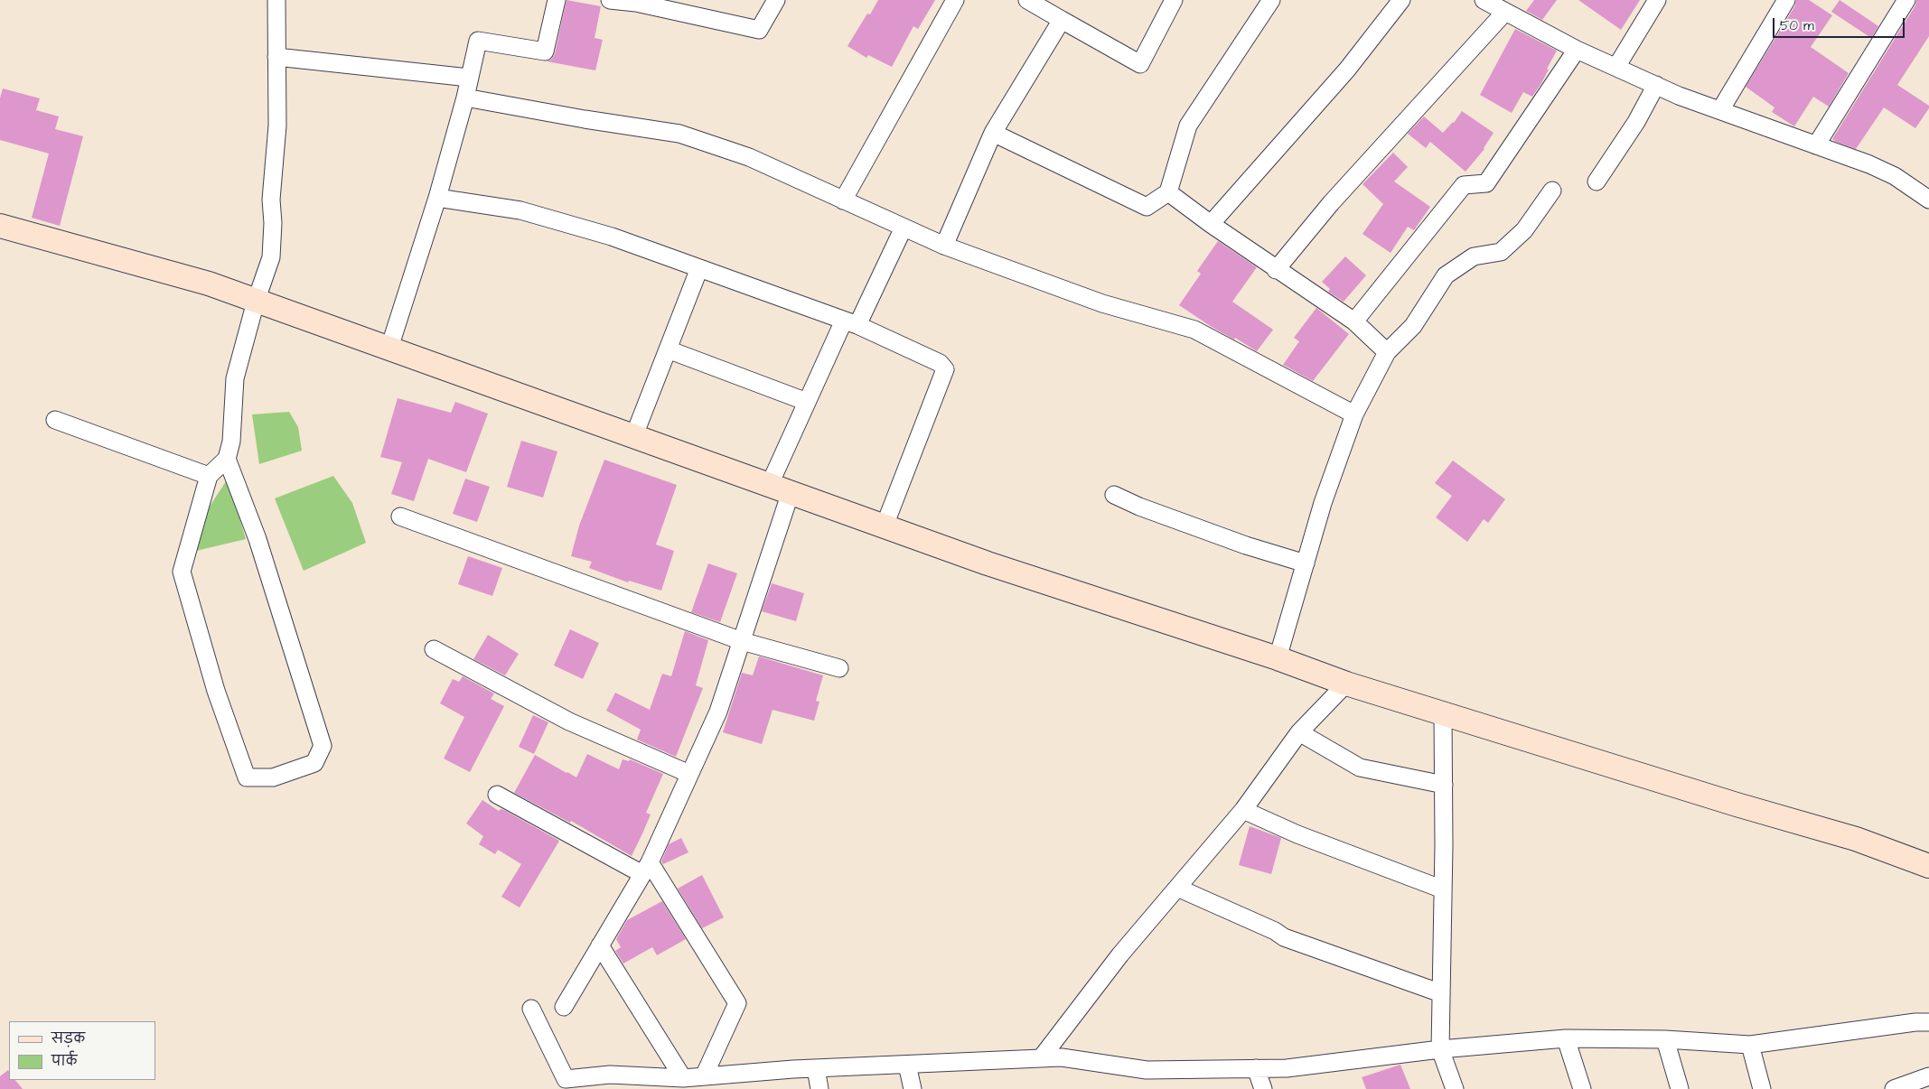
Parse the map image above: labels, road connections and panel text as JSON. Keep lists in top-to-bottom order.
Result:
{
  "legend": ["सड़क", "पार्क"],
  "scale_bar": "50 m"
}
